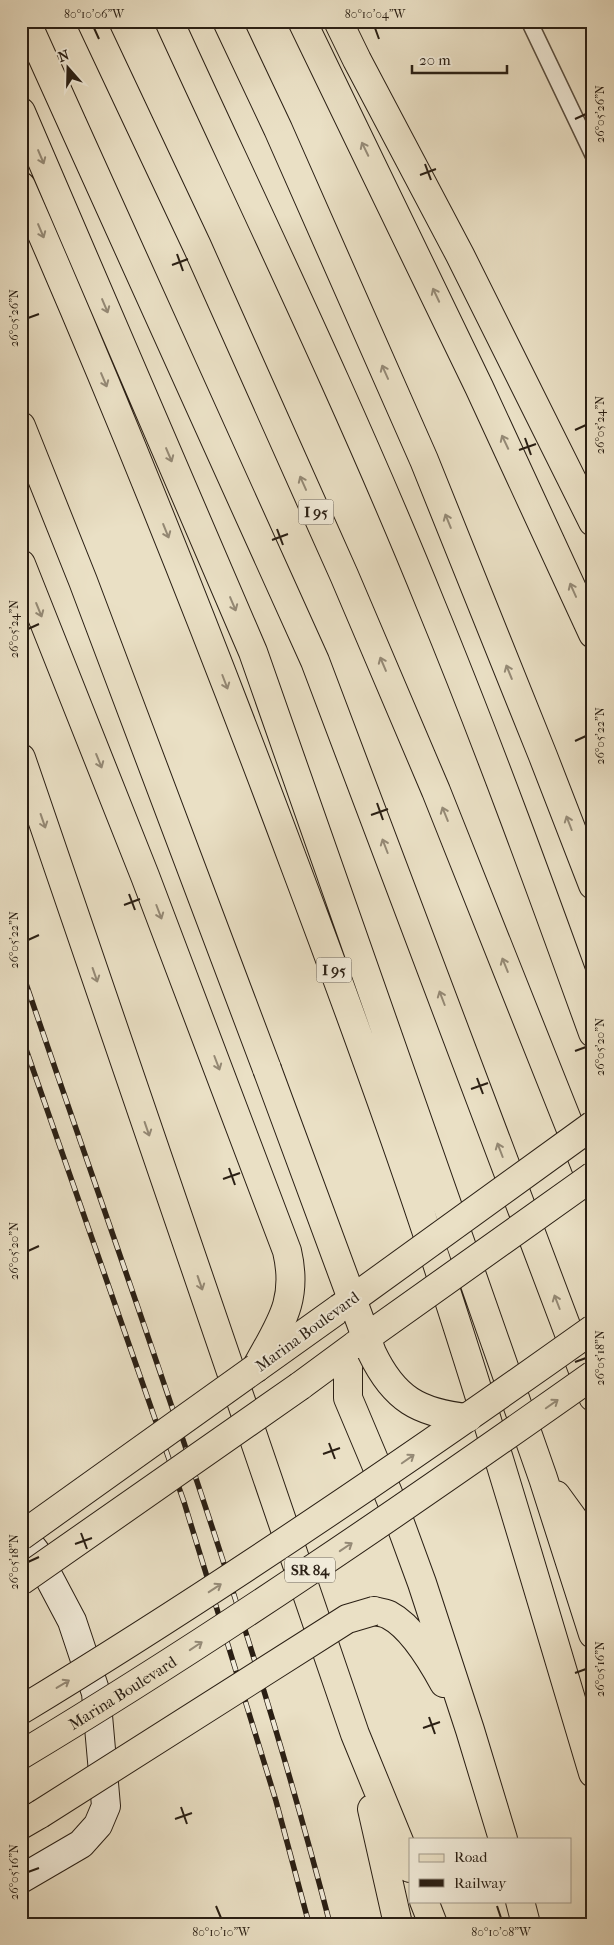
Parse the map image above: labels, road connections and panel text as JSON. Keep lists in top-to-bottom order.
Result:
{
  "streets": {
    "main road": ["I 95", "Marina Boulevard", "SR 84"]
  },
  "legend": ["Road", "Railway"],
  "scale_bar": "20 m",
  "north": "top",
  "coordinates": [
    "80°10'06\"W",
    "80°10'04\"W",
    "26°05'26\"N",
    "26°05'24\"N",
    "26°05'22\"N",
    "26°05'20\"N",
    "26°05'18\"N",
    "26°05'16\"N",
    "80°10'10\"W",
    "80°10'08\"W"
  ]
}
